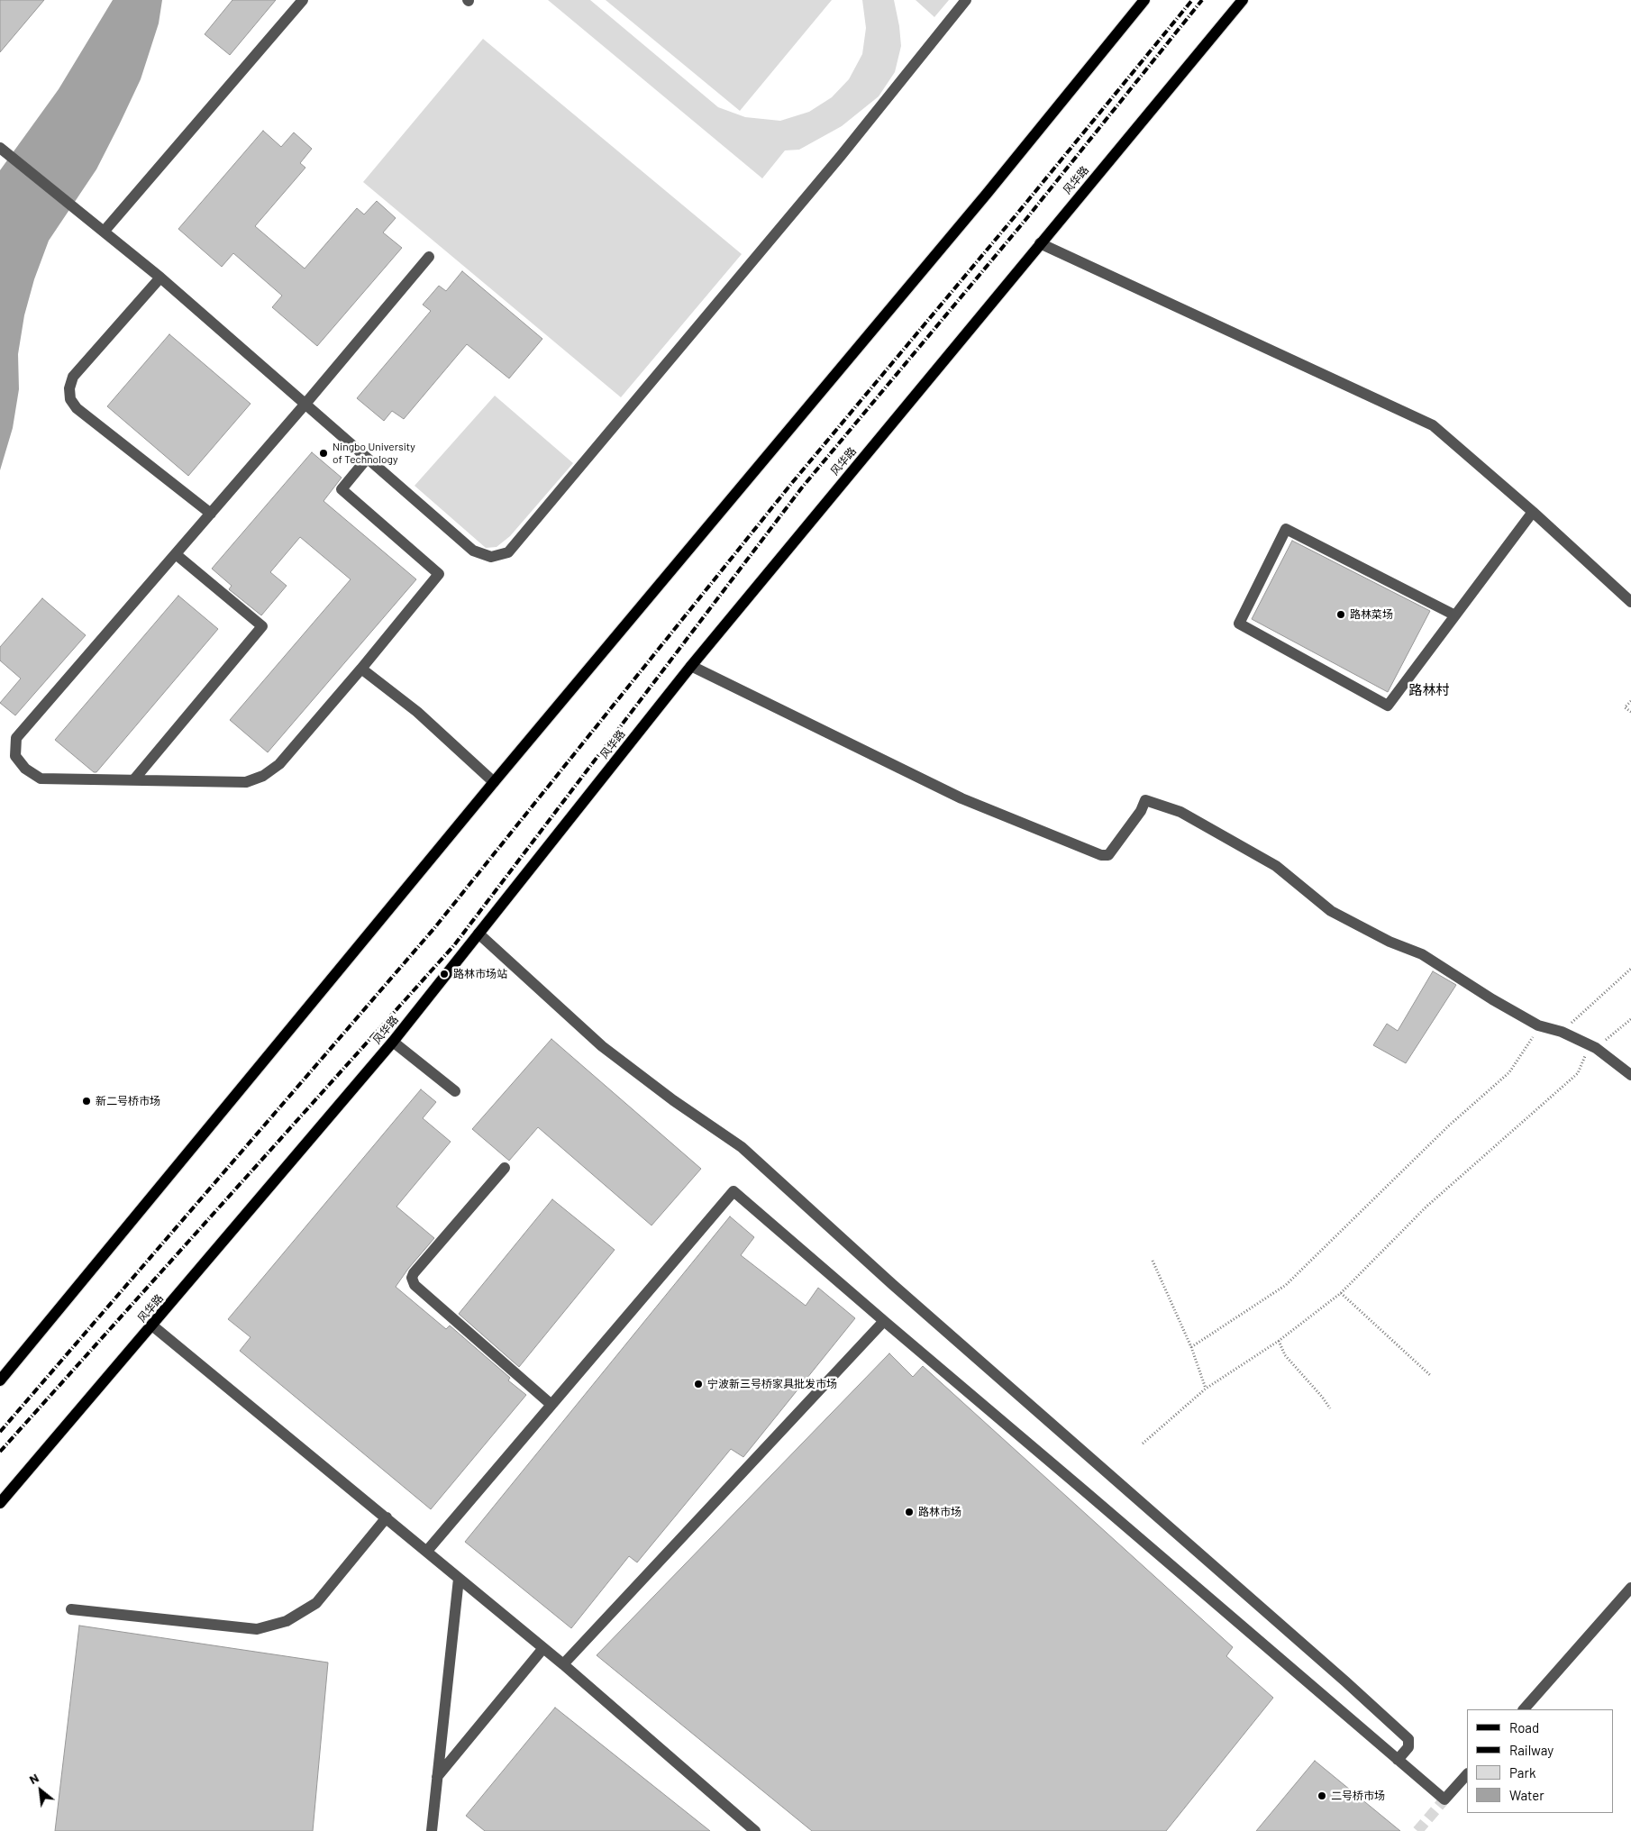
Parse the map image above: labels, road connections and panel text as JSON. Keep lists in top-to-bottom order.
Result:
{
  "streets": {
    "main road": ["风华路"]
  },
  "districts": ["路林村"],
  "places": [
    "Ningbo University of Technology",
    "路林菜场",
    "路林市场站",
    "新二号桥市场",
    "宁波新三号桥家具批发市场",
    "路林市场",
    "二号桥市场"
  ],
  "legend": [
    "Road",
    "Railway",
    "Park",
    "Water"
  ],
  "north": "top left"
}
